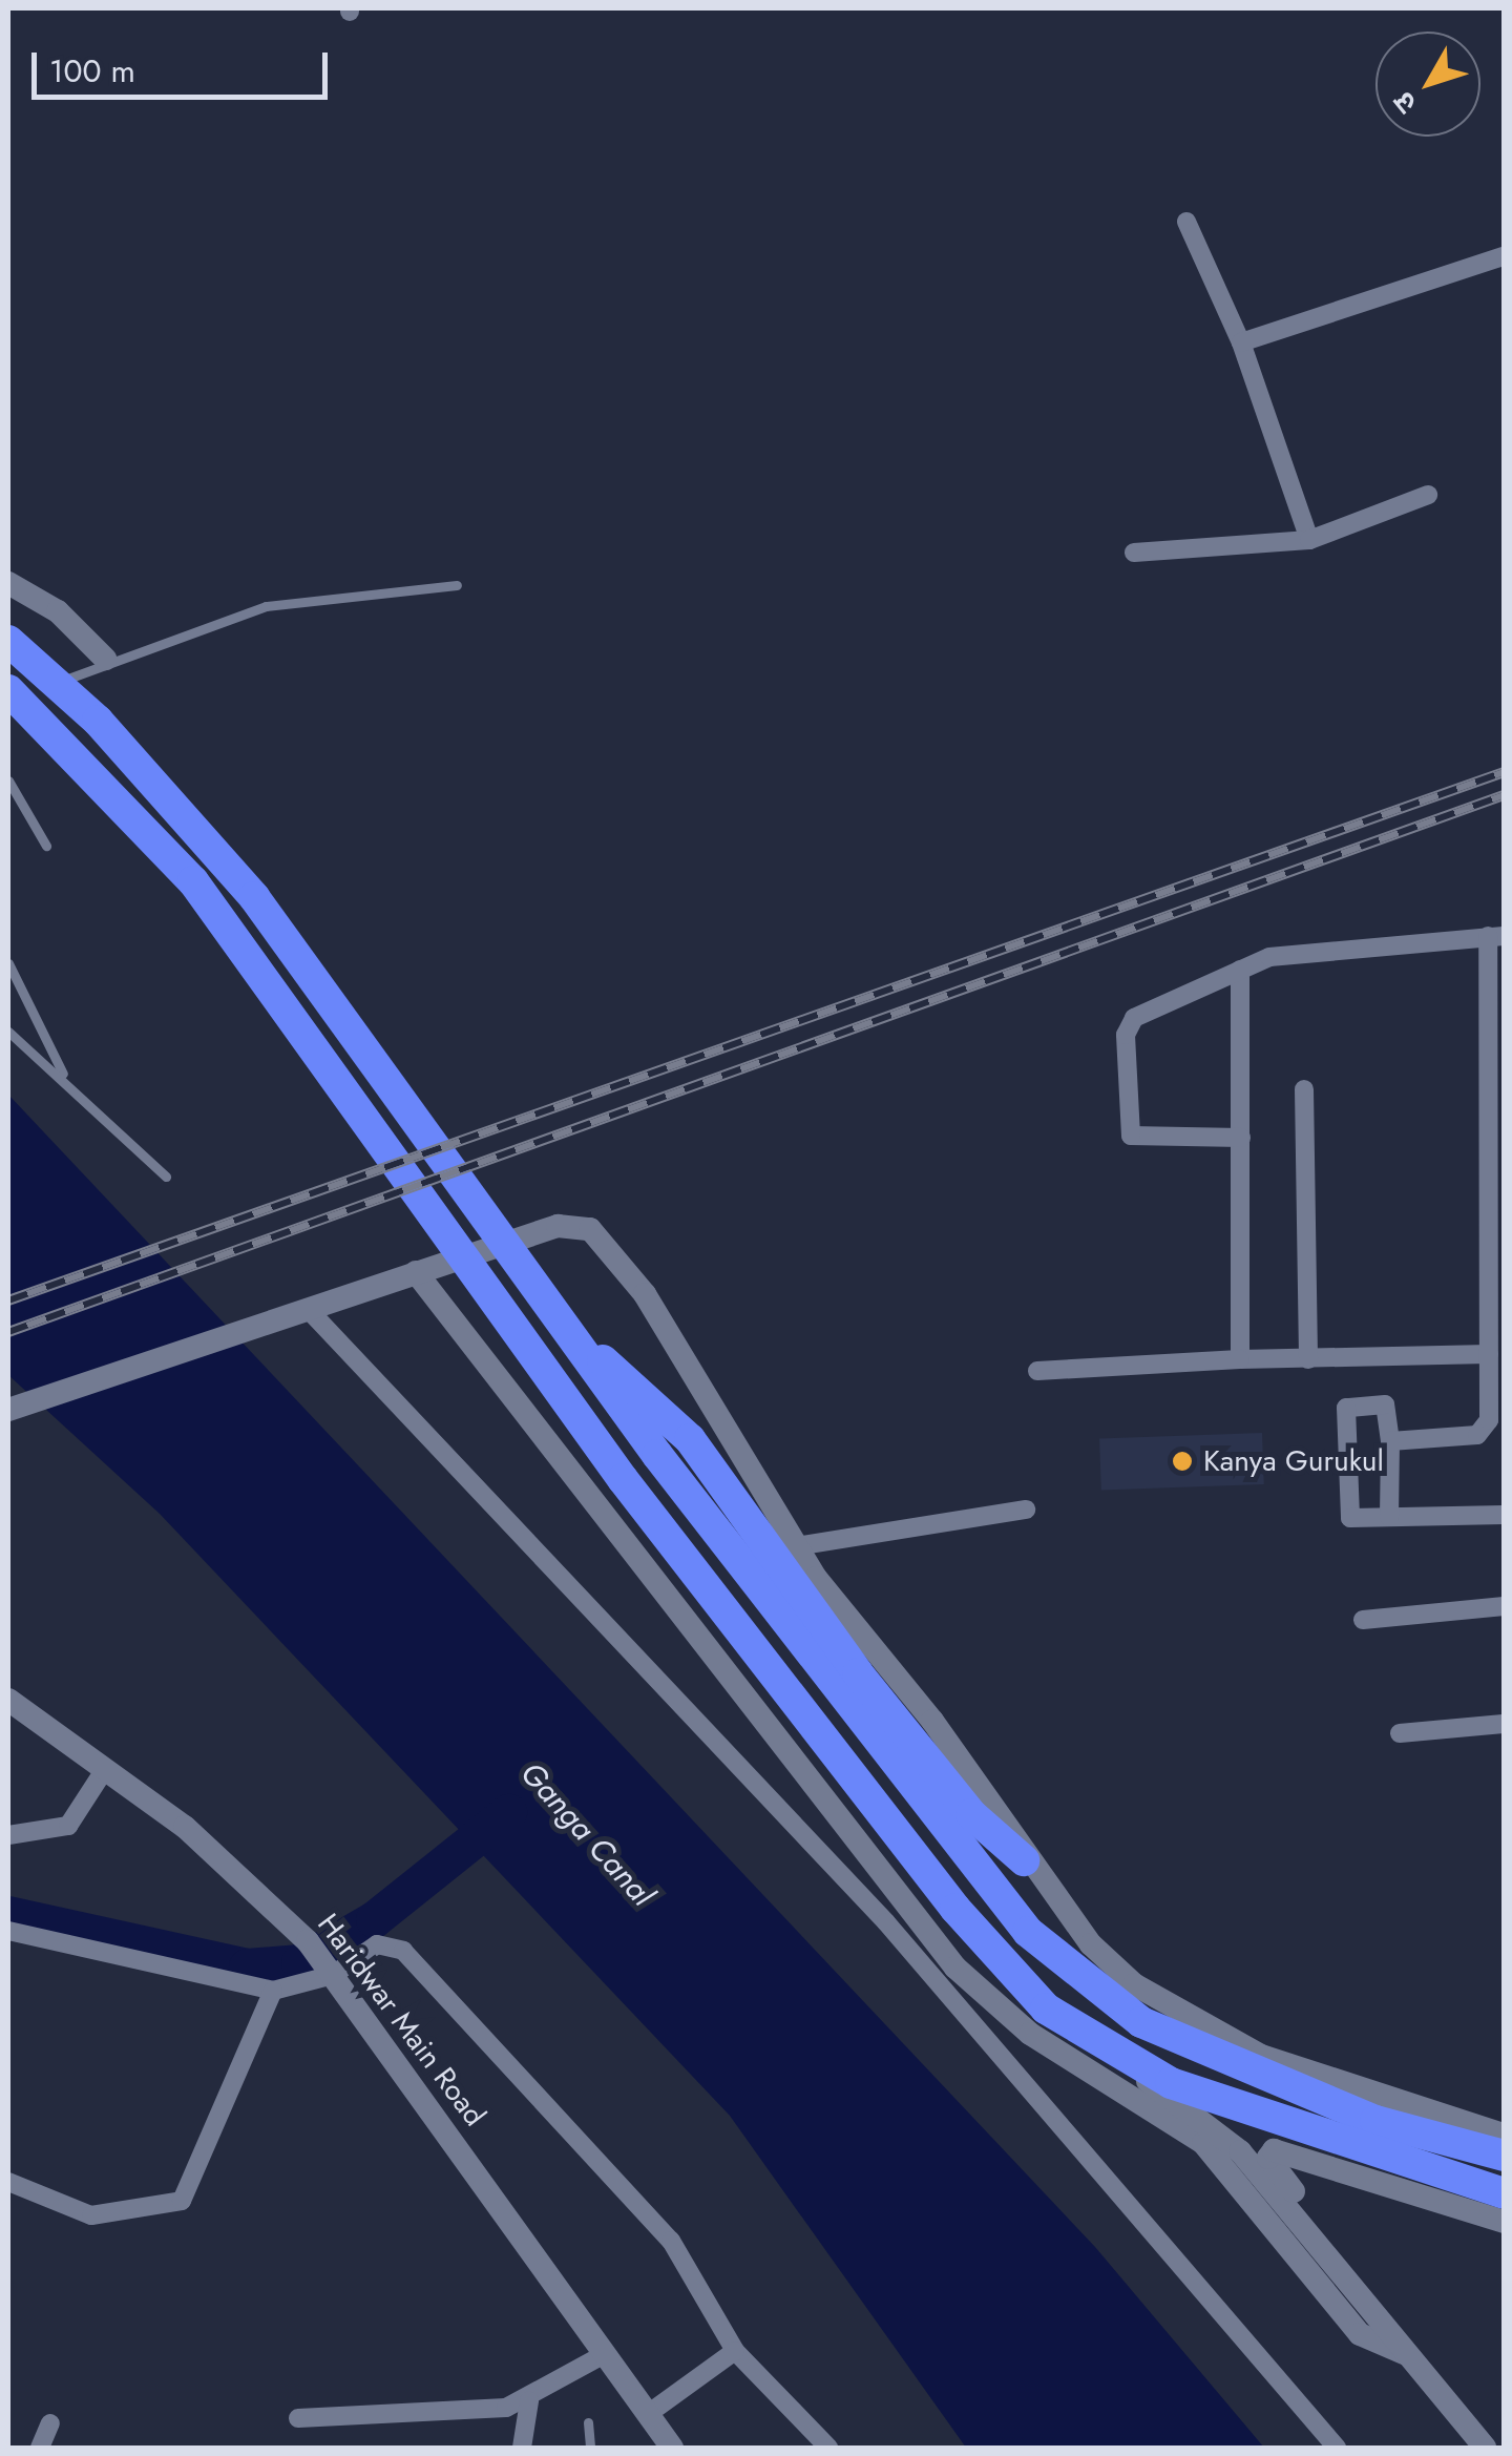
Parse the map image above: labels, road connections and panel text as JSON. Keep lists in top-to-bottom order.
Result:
{
  "streets": {
    "street": ["Haridwar Main Road"]
  },
  "water": ["Ganga Canal"],
  "places": ["Kanya Gurukul"],
  "scale_bar": "100 m",
  "north": "bottom left"
}
